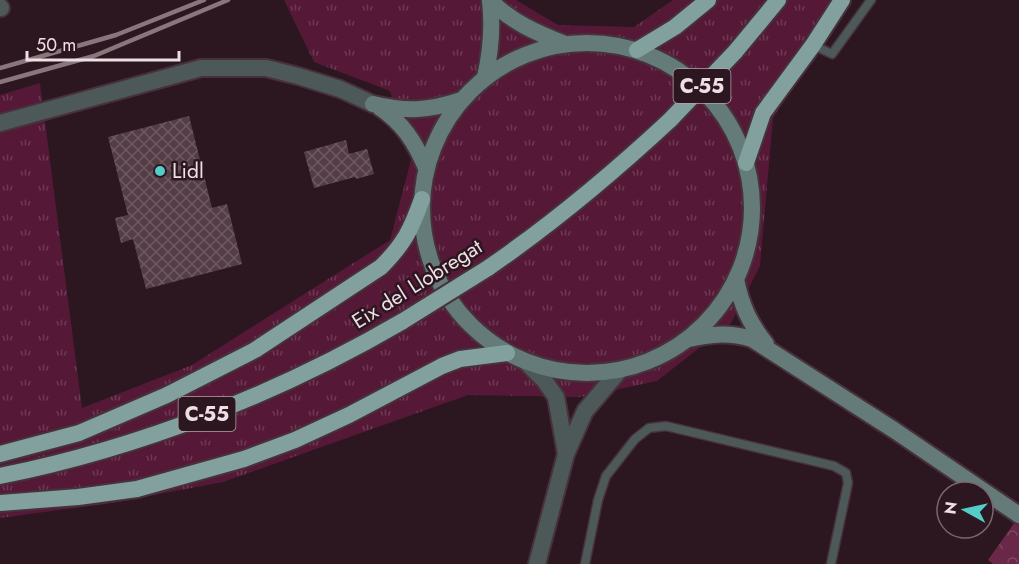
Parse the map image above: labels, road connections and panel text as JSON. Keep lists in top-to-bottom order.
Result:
{
  "streets": {
    "highway": ["C-55", "Eix del Llobregat"]
  },
  "places": ["Lidl"],
  "scale_bar": "50 m",
  "north": "left"
}
